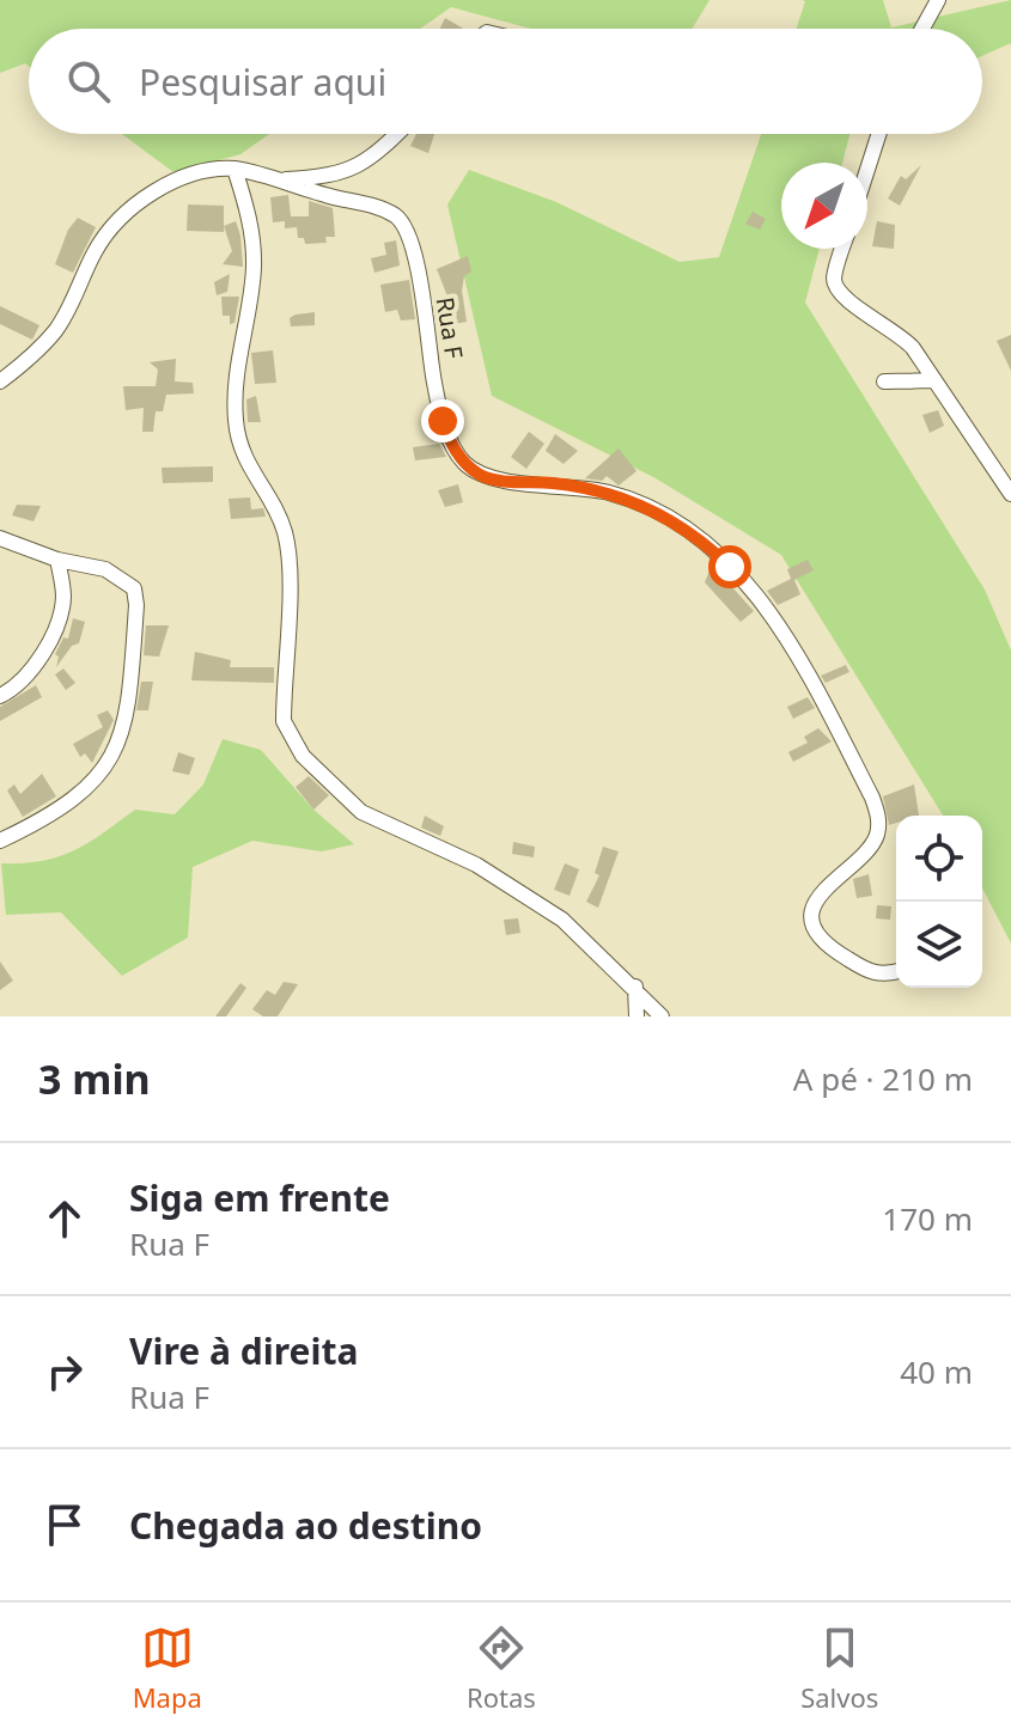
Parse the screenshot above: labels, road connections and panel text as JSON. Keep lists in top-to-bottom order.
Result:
{
  "streets": {
    "street": ["Rua F"]
  },
  "north": "bottom left",
  "page": {
    "search": "Pesquisar aqui",
    "heading": ["3 min", "A pé · 210 m"],
    "list": [
      ["Siga em frente", "Rua F", "170 m"],
      ["Vire à direita", "Rua F", "40 m"],
      "Chegada ao destino"
    ],
    "nav": ["Mapa", "Rotas", "Salvos"]
  }
}
